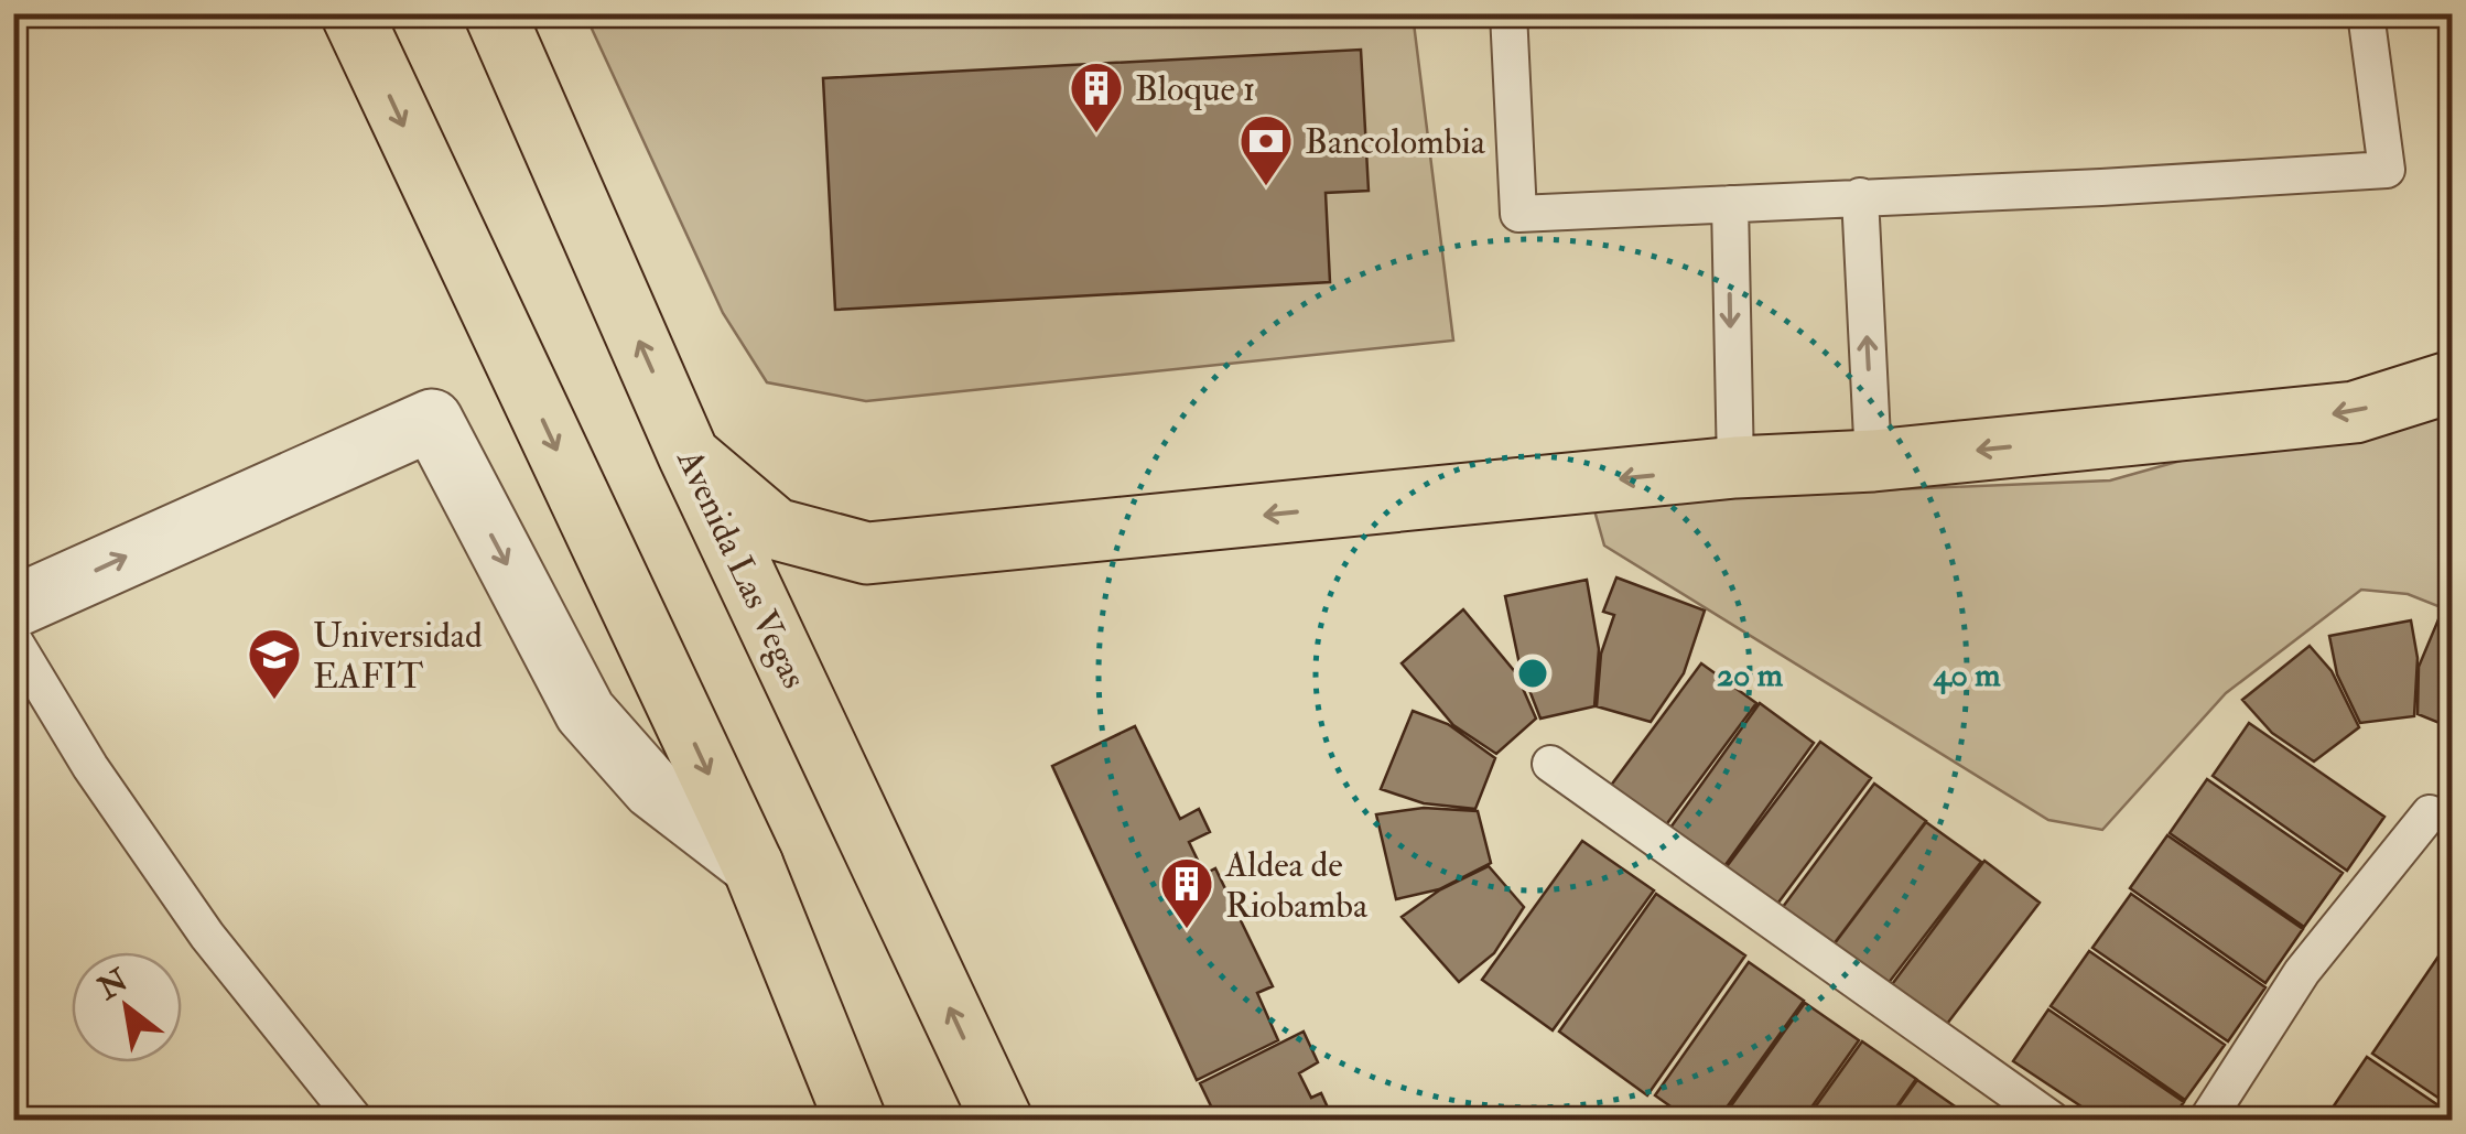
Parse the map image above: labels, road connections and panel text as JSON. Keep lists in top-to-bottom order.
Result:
{
  "streets": {
    "main road": ["Avenida Las Vegas"]
  },
  "places": {
    "building": ["Bloque 1", "Aldea de Riobamba"],
    "bank": ["Bancolombia"],
    "school or university": ["Universidad EAFIT"]
  },
  "north": "top left",
  "rings": ["20 m", "40 m"]
}
